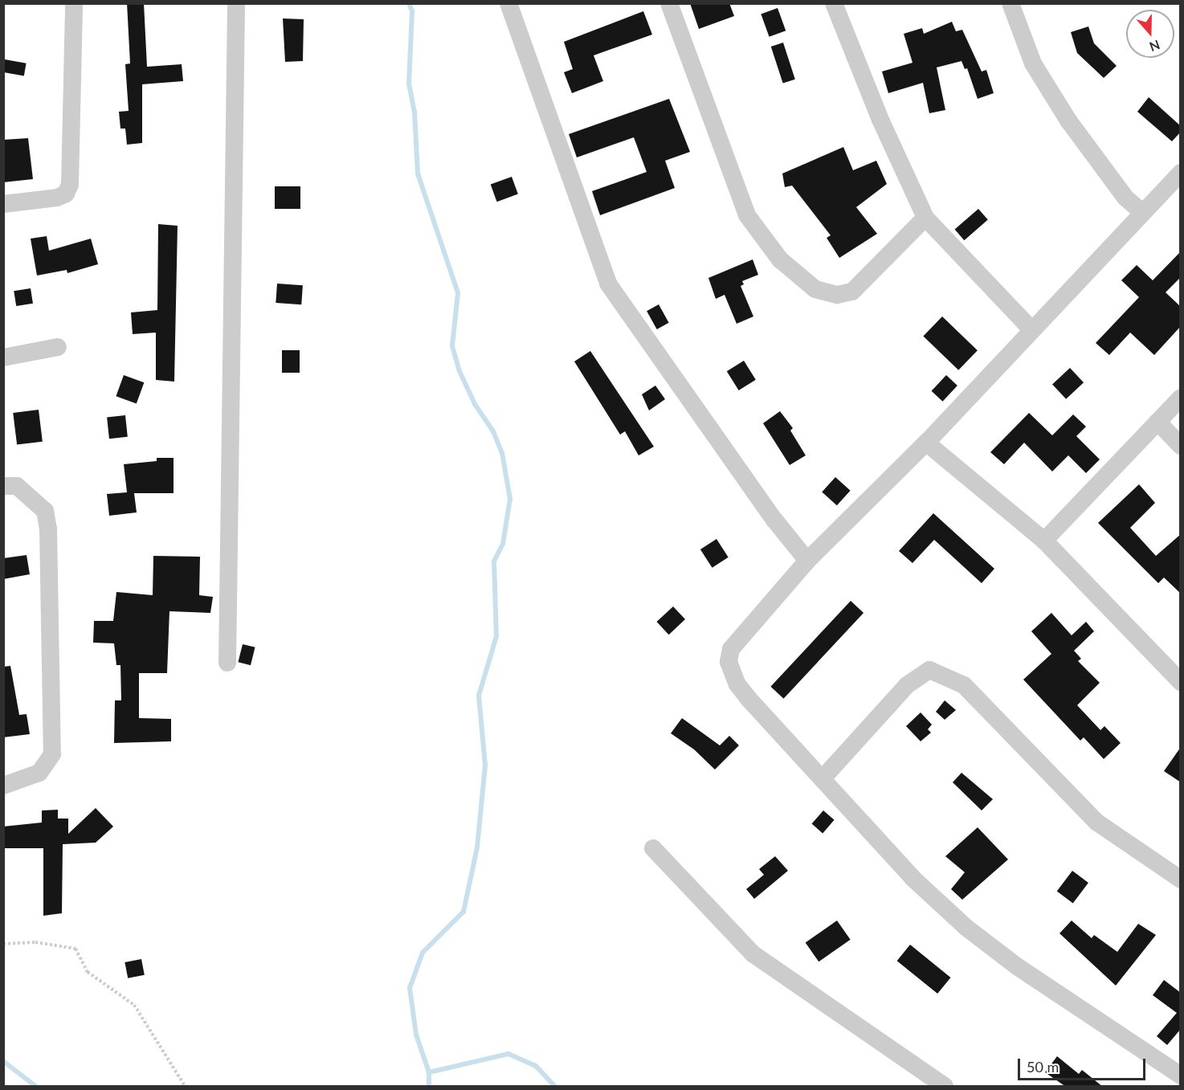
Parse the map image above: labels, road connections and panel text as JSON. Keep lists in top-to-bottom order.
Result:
{
  "scale_bar": "50 m",
  "north": "bottom"
}
